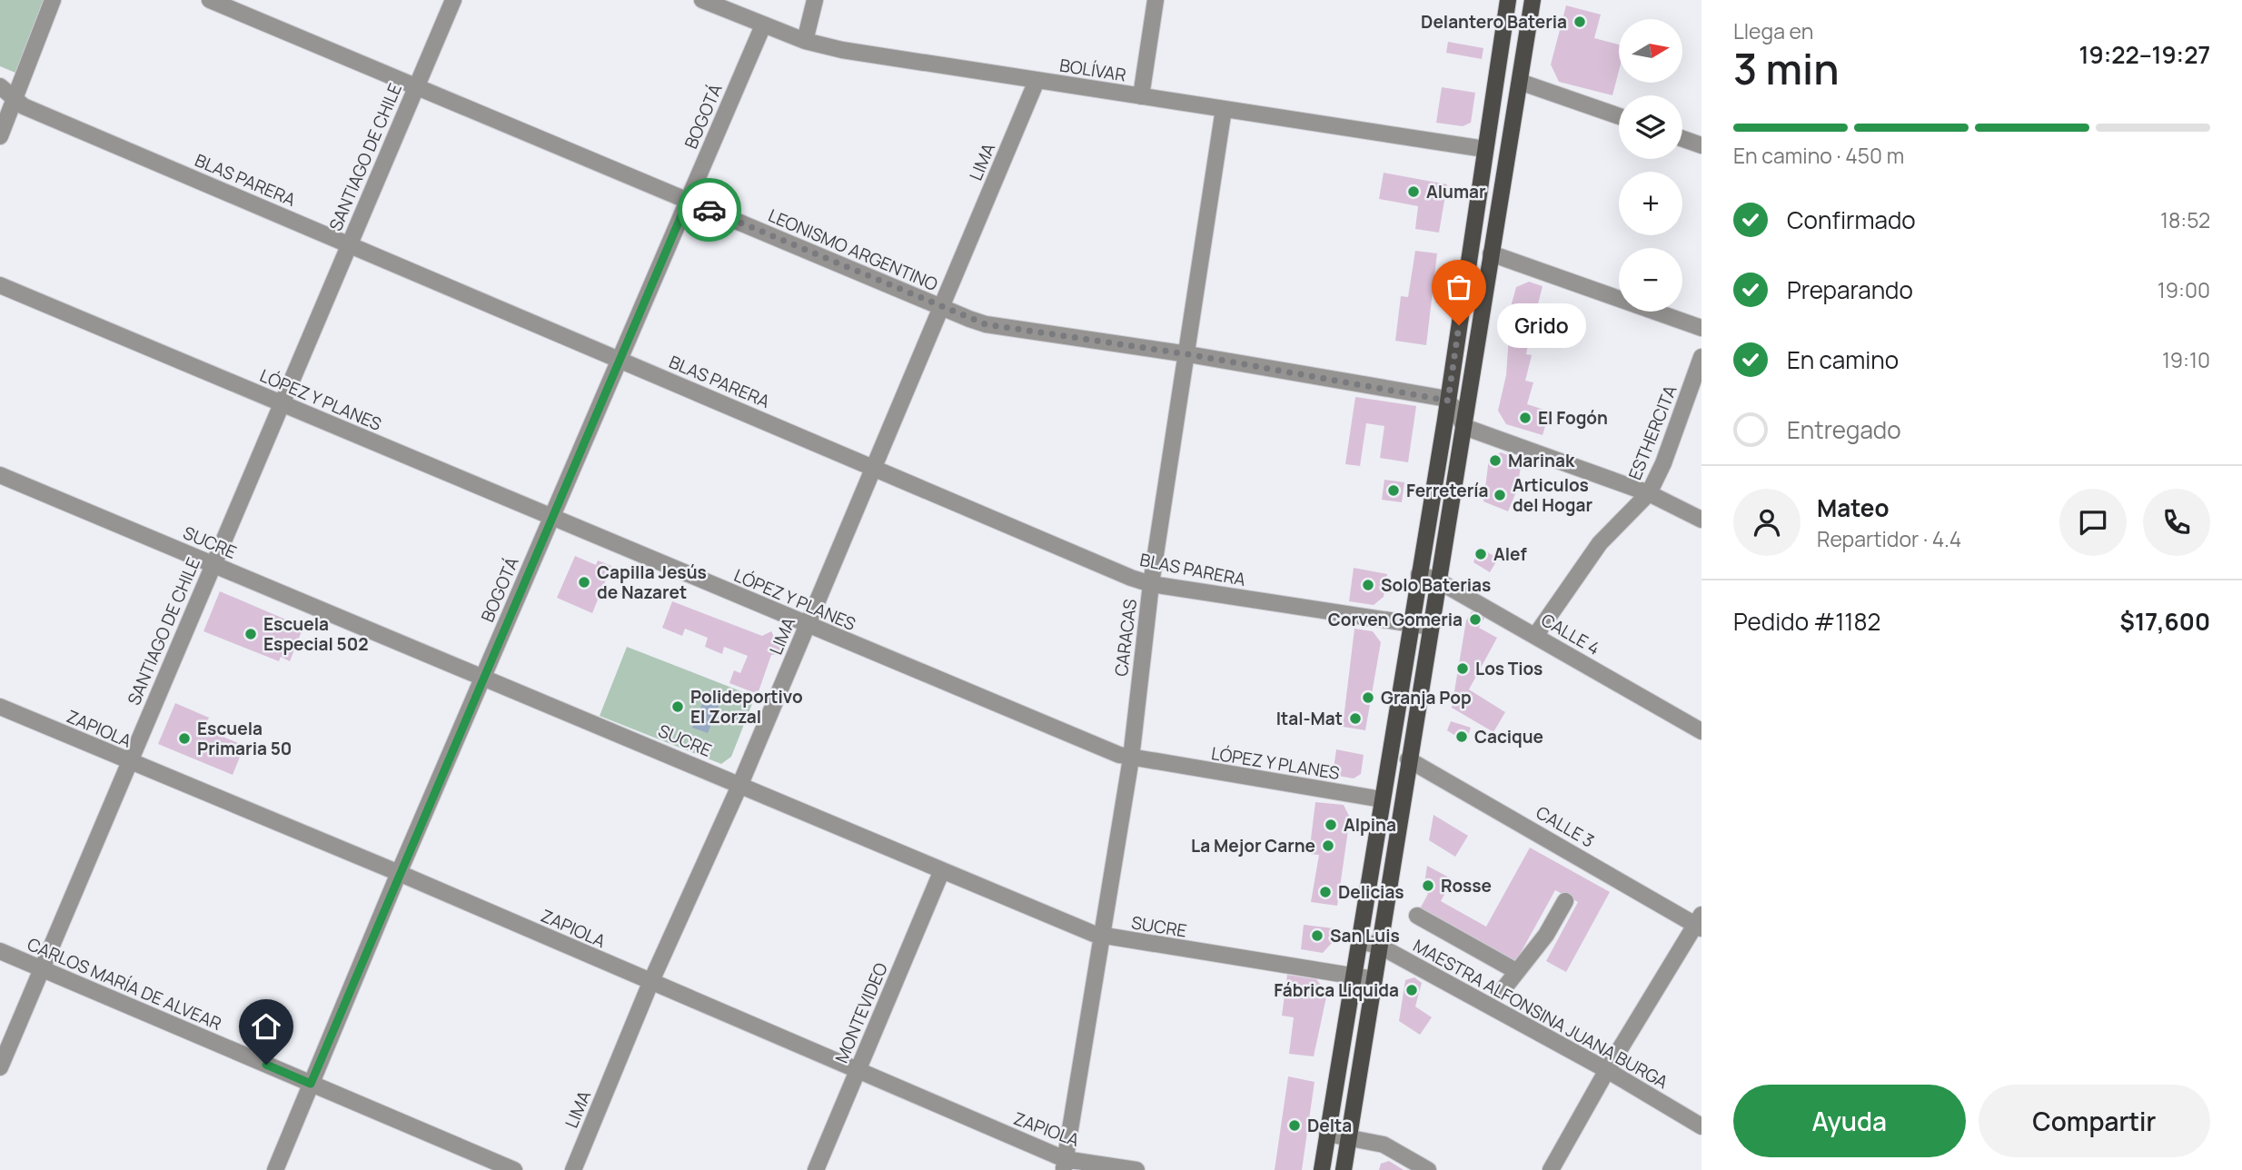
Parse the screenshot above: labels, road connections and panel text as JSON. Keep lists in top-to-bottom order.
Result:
{
  "streets": {
    "street": [
      "BOLÍVAR",
      "BOGOTÁ",
      "SANTIAGO DE CHILE",
      "LIMA",
      "BLAS PARERA",
      "LEONISMO ARGENTINO",
      "LÓPEZ Y PLANES",
      "ESTHERCITA",
      "SUCRE",
      "CALLE 4",
      "CARACAS",
      "ZAPIOLA",
      "CALLE 3",
      "CARLOS MARÍA DE ALVEAR",
      "MONTEVIDEO",
      "MAESTRA ALFONSINA JUANA BURGA"
    ]
  },
  "crossings": [
    ["BOLÍVAR", "BOGOTÁ"],
    ["BOLÍVAR", "LIMA"],
    ["BOLÍVAR", "CARACAS"],
    ["BOGOTÁ", "BLAS PARERA"],
    ["BOGOTÁ", "LEONISMO ARGENTINO"],
    ["BOGOTÁ", "LÓPEZ Y PLANES"],
    ["BOGOTÁ", "SUCRE"],
    ["BOGOTÁ", "ZAPIOLA"],
    ["BOGOTÁ", "CARLOS MARÍA DE ALVEAR"],
    ["SANTIAGO DE CHILE", "BLAS PARERA"],
    ["SANTIAGO DE CHILE", "LEONISMO ARGENTINO"],
    ["SANTIAGO DE CHILE", "LÓPEZ Y PLANES"],
    ["SANTIAGO DE CHILE", "SUCRE"],
    ["SANTIAGO DE CHILE", "ZAPIOLA"],
    ["SANTIAGO DE CHILE", "CARLOS MARÍA DE ALVEAR"],
    ["LIMA", "BLAS PARERA"],
    ["LIMA", "LEONISMO ARGENTINO"],
    ["LIMA", "LÓPEZ Y PLANES"],
    ["LIMA", "SUCRE"],
    ["LIMA", "ZAPIOLA"],
    ["BLAS PARERA", "CARACAS"],
    ["LEONISMO ARGENTINO", "CARACAS"],
    ["LÓPEZ Y PLANES", "CARACAS"],
    ["ESTHERCITA", "CALLE 4"],
    ["SUCRE", "CARACAS"],
    ["SUCRE", "MONTEVIDEO"],
    ["CARACAS", "ZAPIOLA"],
    ["ZAPIOLA", "MONTEVIDEO"]
  ],
  "places": [
    "Delantero Bateria",
    "Alumar",
    "Grido",
    "El Fogón",
    "Marinak",
    "Ferretería",
    "Articulos del Hogar",
    "Alef",
    "Capilla Jesús de Nazaret",
    "Solo Baterias",
    "Corven Gomeria",
    "Escuela Especial 502",
    "Los Tios",
    "Granja Pop",
    "Polideportivo El Zorzal",
    "Ital-Mat",
    "Cacique",
    "Escuela Primaria 50",
    "Alpina",
    "La Mejor Carne",
    "Rosse",
    "Delicias",
    "San Luis",
    "Fábrica Liquida",
    "Delta"
  ],
  "north": "right",
  "page": {
    "heading": ["3 min", "Llega en", "19:22–19:27"],
    "panel": [
      "Mateo",
      "Repartidor · 4.4",
      "Pedido #1182",
      "$17,600"
    ],
    "map_buttons": ["+", "−"],
    "bar": "En camino · 450 m",
    "list": [
      ["Confirmado", "18:52"],
      ["Preparando", "19:00"],
      ["En camino", "19:10"],
      "Entregado"
    ],
    "bubble": "Grido",
    "buttons": ["Ayuda", "Compartir"]
  }
}
